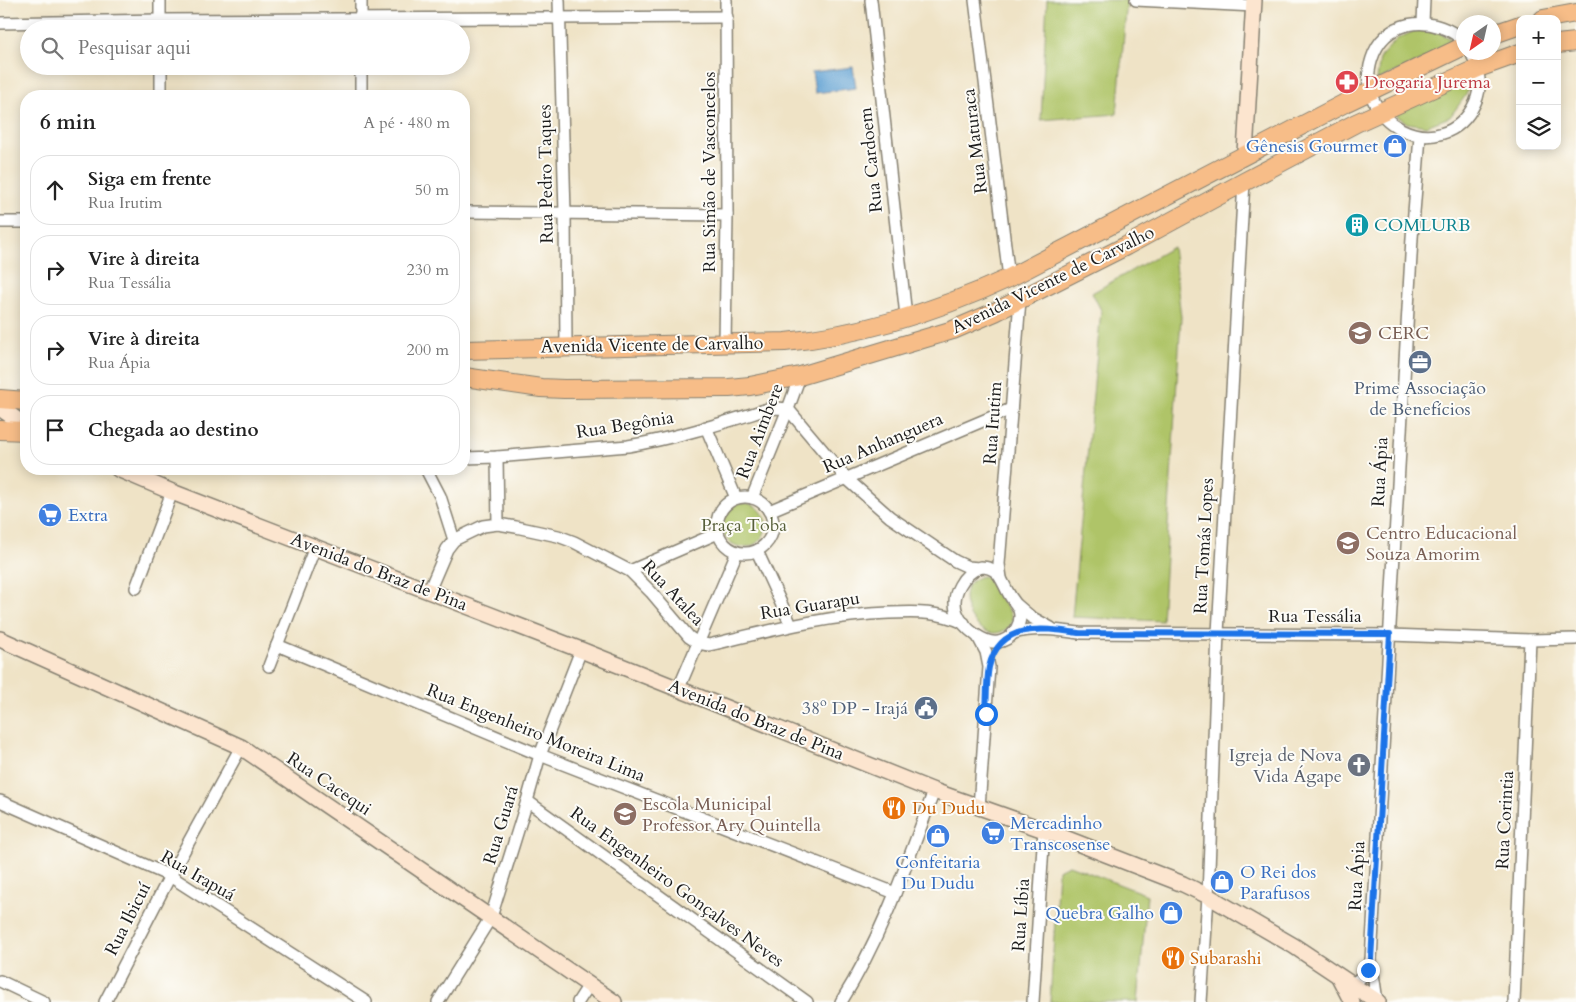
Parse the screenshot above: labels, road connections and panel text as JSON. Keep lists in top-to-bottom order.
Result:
{
  "streets": {
    "main road": ["Avenida Vicente de Carvalho", "Avenida do Braz de Pina", "Rua Cacequi"],
    "street": [
      "Rua Maturaca",
      "Rua Cardoem",
      "Rua Simão de Vasconcelos",
      "Rua Pedro Taques",
      "Rua Irutim",
      "Rua Begônia",
      "Rua Aimbere",
      "Rua Anhanguera",
      "Rua Ápia",
      "Rua Tomás Lopes",
      "Rua Atalea",
      "Rua Guarapu",
      "Rua Tessália",
      "Rua Engenheiro Moreira Lima",
      "Rua Corintia",
      "Rua Guará",
      "Rua Irapuá",
      "Rua Engenheiro Gonçalves Neves",
      "Rua Líbia",
      "Rua Ibicuí"
    ]
  },
  "crossings": [
    ["Rua Maturaca", "Avenida Vicente de Carvalho"],
    ["Rua Cardoem", "Avenida Vicente de Carvalho"],
    ["Rua Simão de Vasconcelos", "Avenida Vicente de Carvalho"],
    ["Rua Pedro Taques", "Avenida Vicente de Carvalho"],
    ["Avenida Vicente de Carvalho", "Rua Irutim"],
    ["Avenida Vicente de Carvalho", "Rua Aimbere"],
    ["Avenida Vicente de Carvalho", "Rua Tomás Lopes"],
    ["Rua Irutim", "Rua Anhanguera"],
    ["Rua Irutim", "Rua Guarapu"],
    ["Rua Irutim", "Rua Tessália"],
    ["Rua Begônia", "Rua Aimbere"],
    ["Rua Aimbere", "Rua Anhanguera"],
    ["Rua Ápia", "Avenida do Braz de Pina"],
    ["Rua Ápia", "Rua Tessália"],
    ["Rua Tomás Lopes", "Avenida do Braz de Pina"],
    ["Rua Tomás Lopes", "Rua Tessália"],
    ["Avenida do Braz de Pina", "Rua Guará"],
    ["Avenida do Braz de Pina", "Rua Líbia"],
    ["Rua Atalea", "Rua Guarapu"],
    ["Rua Guarapu", "Rua Tessália"],
    ["Rua Tessália", "Rua Corintia"],
    ["Rua Engenheiro Moreira Lima", "Rua Guará"],
    ["Rua Cacequi", "Rua Guará"],
    ["Rua Cacequi", "Rua Ibicuí"],
    ["Rua Guará", "Rua Engenheiro Gonçalves Neves"],
    ["Rua Irapuá", "Rua Ibicuí"]
  ],
  "parks": ["Praça Toba"],
  "places": {
    "pharmacy": ["Drogaria Jurema"],
    "shop": [
      "Gênesis Gourmet",
      "Confeitaria Du Dudu",
      "O Rei dos Parafusos",
      "Quebra Galho"
    ],
    "building": ["COMLURB"],
    "school or university": ["CERC", "Centro Educacional Souza Amorim", "Escola Municipal Professor Ary Quintella"],
    "office": ["Prime Associação de Benefícios"],
    "supermarket": ["Extra", "Mercadinho Transcosense"],
    "public building": ["38º DP - Irajá"],
    "church": ["Igreja de Nova Vida Ágape"],
    "restaurant": ["Du Dudu", "Subarashi"]
  },
  "north": "bottom left",
  "page": {
    "map_buttons": ["+", "−"],
    "search": "Pesquisar aqui",
    "heading": ["6 min", "A pé · 480 m"],
    "list": [
      ["Siga em frente", "Rua Irutim", "50 m"],
      ["Vire à direita", "Rua Tessália", "230 m"],
      ["Vire à direita", "Rua Ápia", "200 m"],
      "Chegada ao destino"
    ]
  }
}
